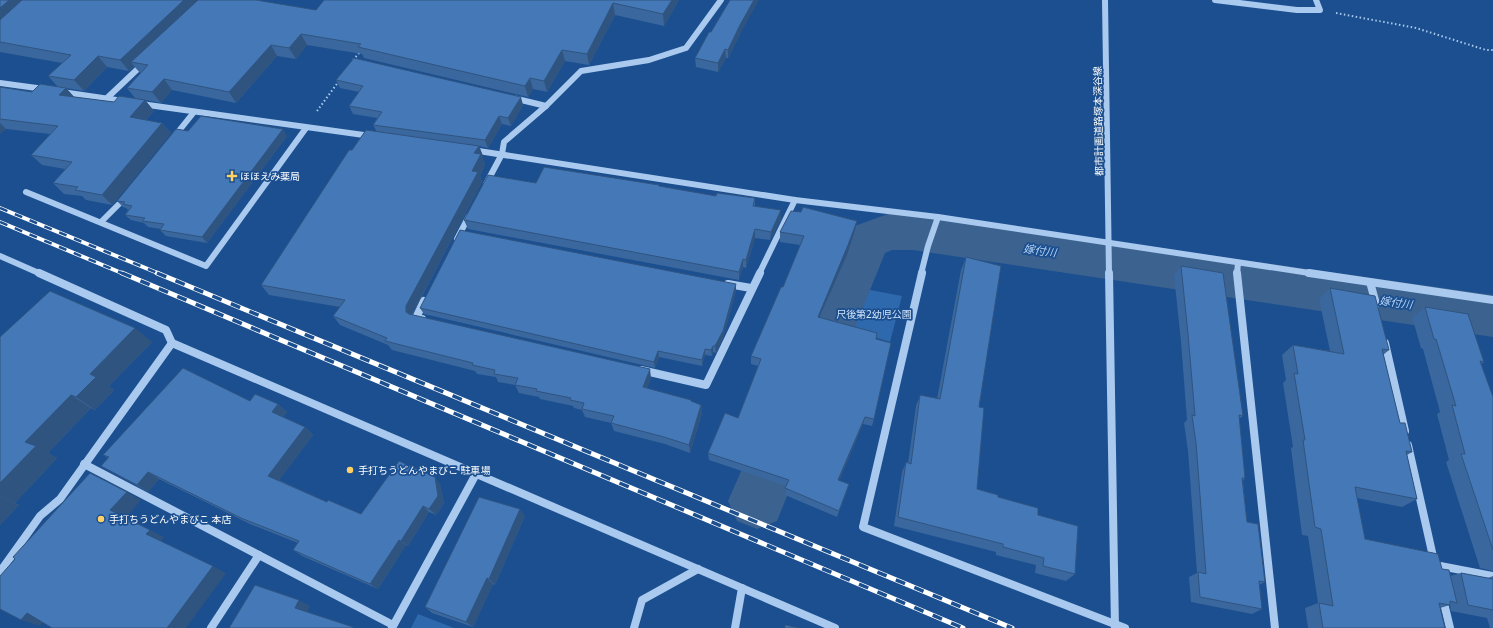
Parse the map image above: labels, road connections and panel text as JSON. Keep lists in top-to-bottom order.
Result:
{
  "streets": {
    "street": ["都市計画道路塚本深谷線"]
  },
  "water": ["嫁付川"],
  "parks": ["尺後第2幼児公園"],
  "places": {
    "health": ["ほほえみ薬局"],
    "other": ["手打ちうどんやまびこ 駐車場", "手打ちうどんやまびこ 本店"]
  }
}
